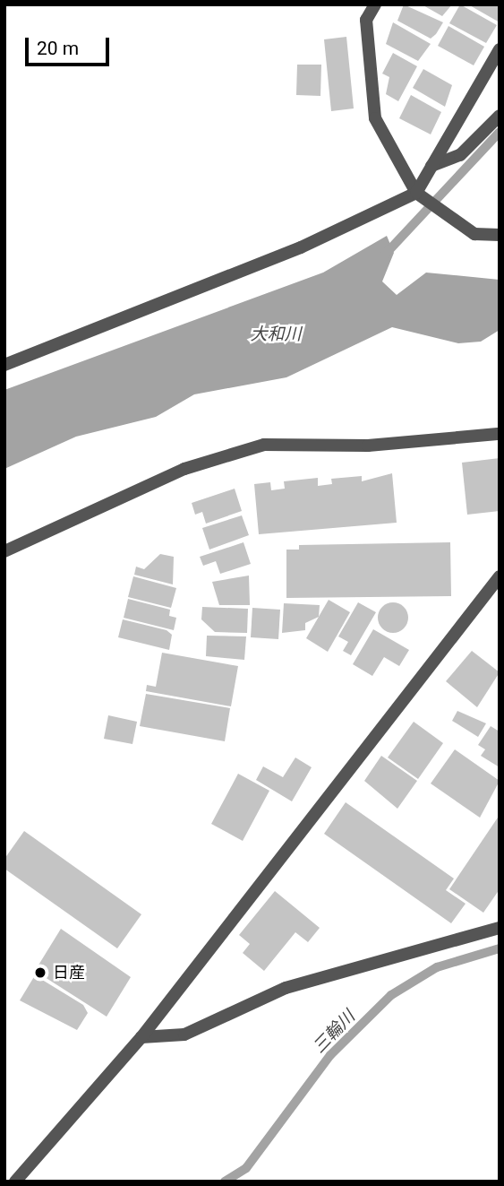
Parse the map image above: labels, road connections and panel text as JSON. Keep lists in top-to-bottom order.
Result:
{
  "water": ["大和川", "三輪川"],
  "places": ["日産"],
  "scale_bar": "20 m"
}
